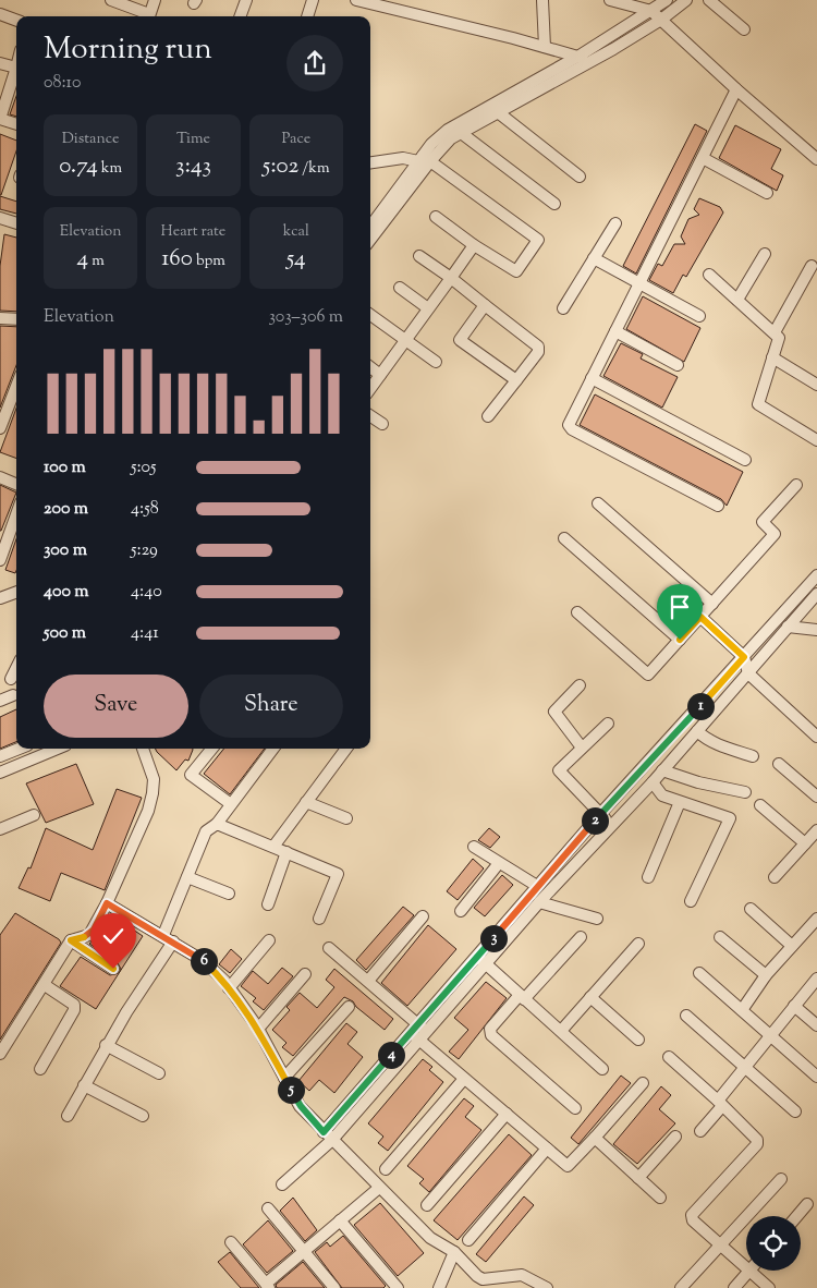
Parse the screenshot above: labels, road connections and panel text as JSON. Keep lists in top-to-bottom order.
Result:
{
  "page": {
    "heading": ["Morning run", "08:10"],
    "stats": [
      ["Distance", "0.74 km"],
      ["Time", "3:43"],
      ["Pace", "5:02 /km"],
      ["Elevation", "4 m"],
      ["Heart rate", "160 bpm"],
      ["kcal", "54"]
    ],
    "chart": ["Elevation", "303–306 m"],
    "list": [
      {
        "name": "100 m",
        "note": "5:05"
      },
      {
        "name": "200 m",
        "note": "4:58"
      },
      {
        "name": "300 m",
        "note": "5:29"
      },
      {
        "name": "400 m",
        "note": "4:40"
      },
      {
        "name": "500 m",
        "note": "4:41"
      }
    ],
    "buttons": ["Save", "Share"],
    "pins": [
      "1",
      "2",
      "3",
      "6",
      "4",
      "5"
    ]
  }
}
